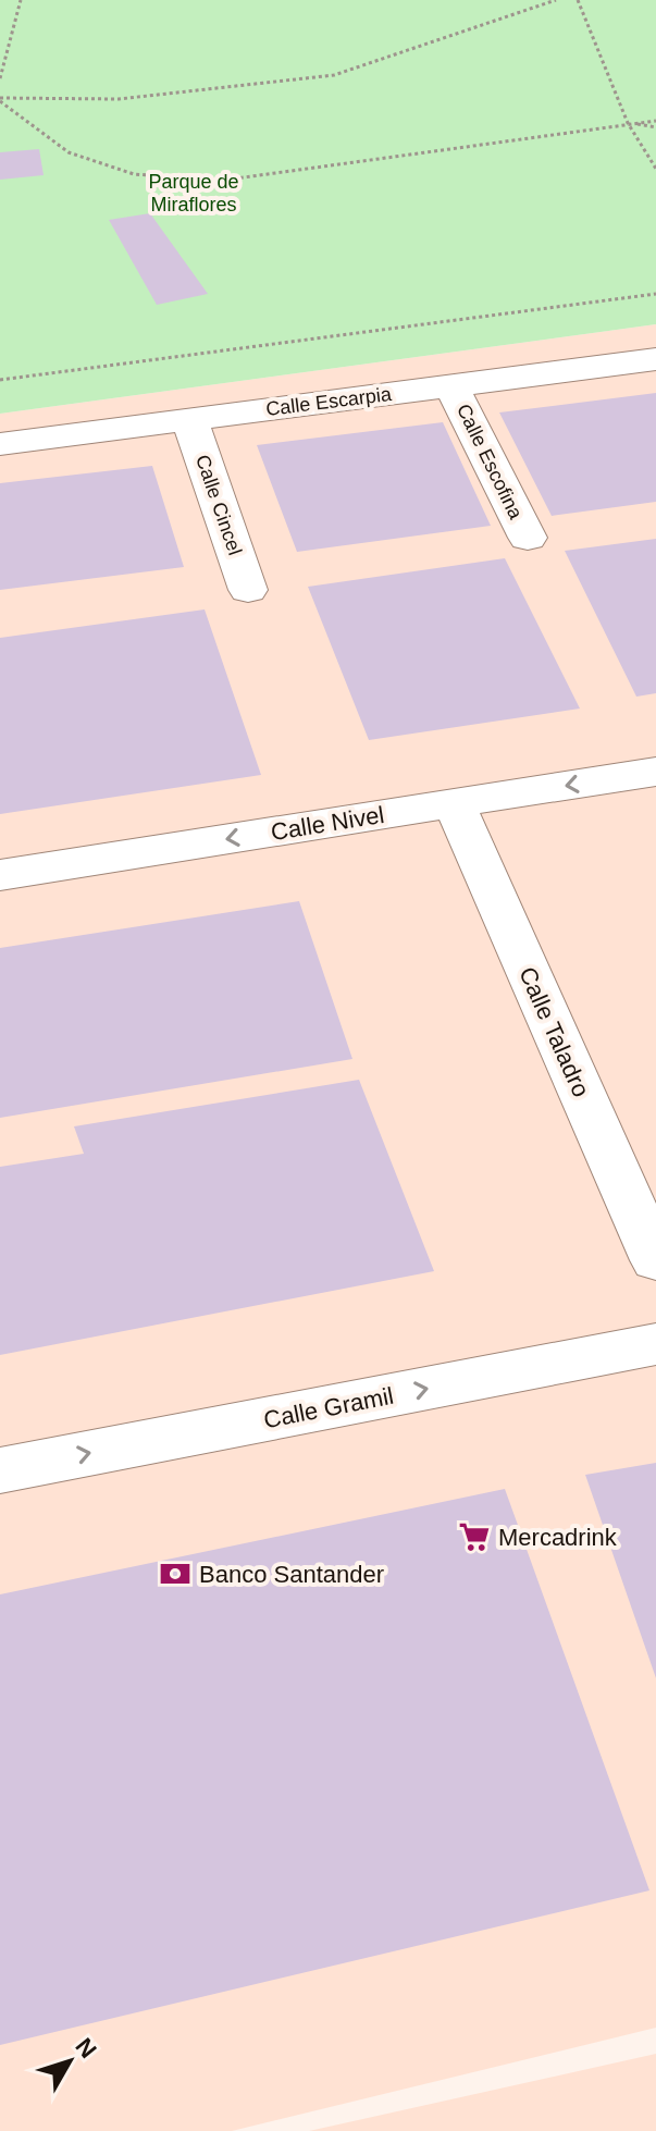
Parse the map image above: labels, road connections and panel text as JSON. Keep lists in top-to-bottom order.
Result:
{
  "streets": {
    "street": [
      "Calle Escarpia",
      "Calle Escofina",
      "Calle Cincel",
      "Calle Nivel",
      "Calle Taladro",
      "Calle Gramil"
    ]
  },
  "crossings": [
    ["Calle Escarpia", "Calle Escofina"],
    ["Calle Escarpia", "Calle Cincel"],
    ["Calle Nivel", "Calle Taladro"]
  ],
  "one_way": ["Calle Nivel", "Calle Gramil"],
  "parks": ["Parque de Miraflores"],
  "places": {
    "supermarket": ["Mercadrink"],
    "bank": ["Banco Santander"]
  },
  "north": "top right"
}
